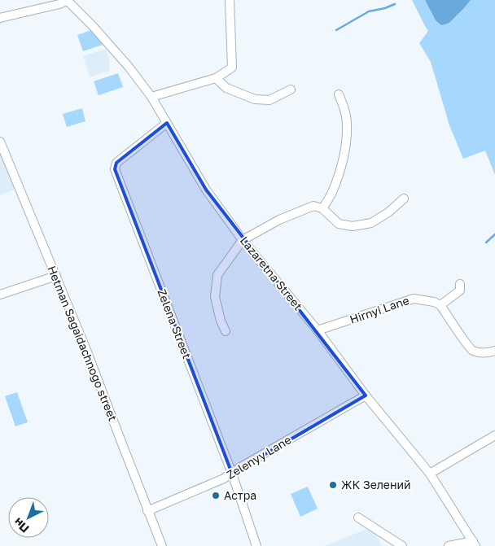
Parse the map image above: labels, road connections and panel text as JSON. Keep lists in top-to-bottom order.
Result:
{
  "streets": {
    "street": [
      "Lazaretna Street",
      "Hirnyi Lane",
      "Zelena Street",
      "Hetman Sagaidachnogo street",
      "Zelenyy Lane"
    ]
  },
  "crossings": [
    ["Lazaretna Street", "Hirnyi Lane"],
    ["Lazaretna Street", "Zelena Street"],
    ["Lazaretna Street", "Zelenyy Lane"],
    ["Zelena Street", "Zelenyy Lane"],
    ["Hetman Sagaidachnogo street", "Zelenyy Lane"]
  ],
  "places": ["ЖК Зелений", "Астра"],
  "north": "bottom left"
}
